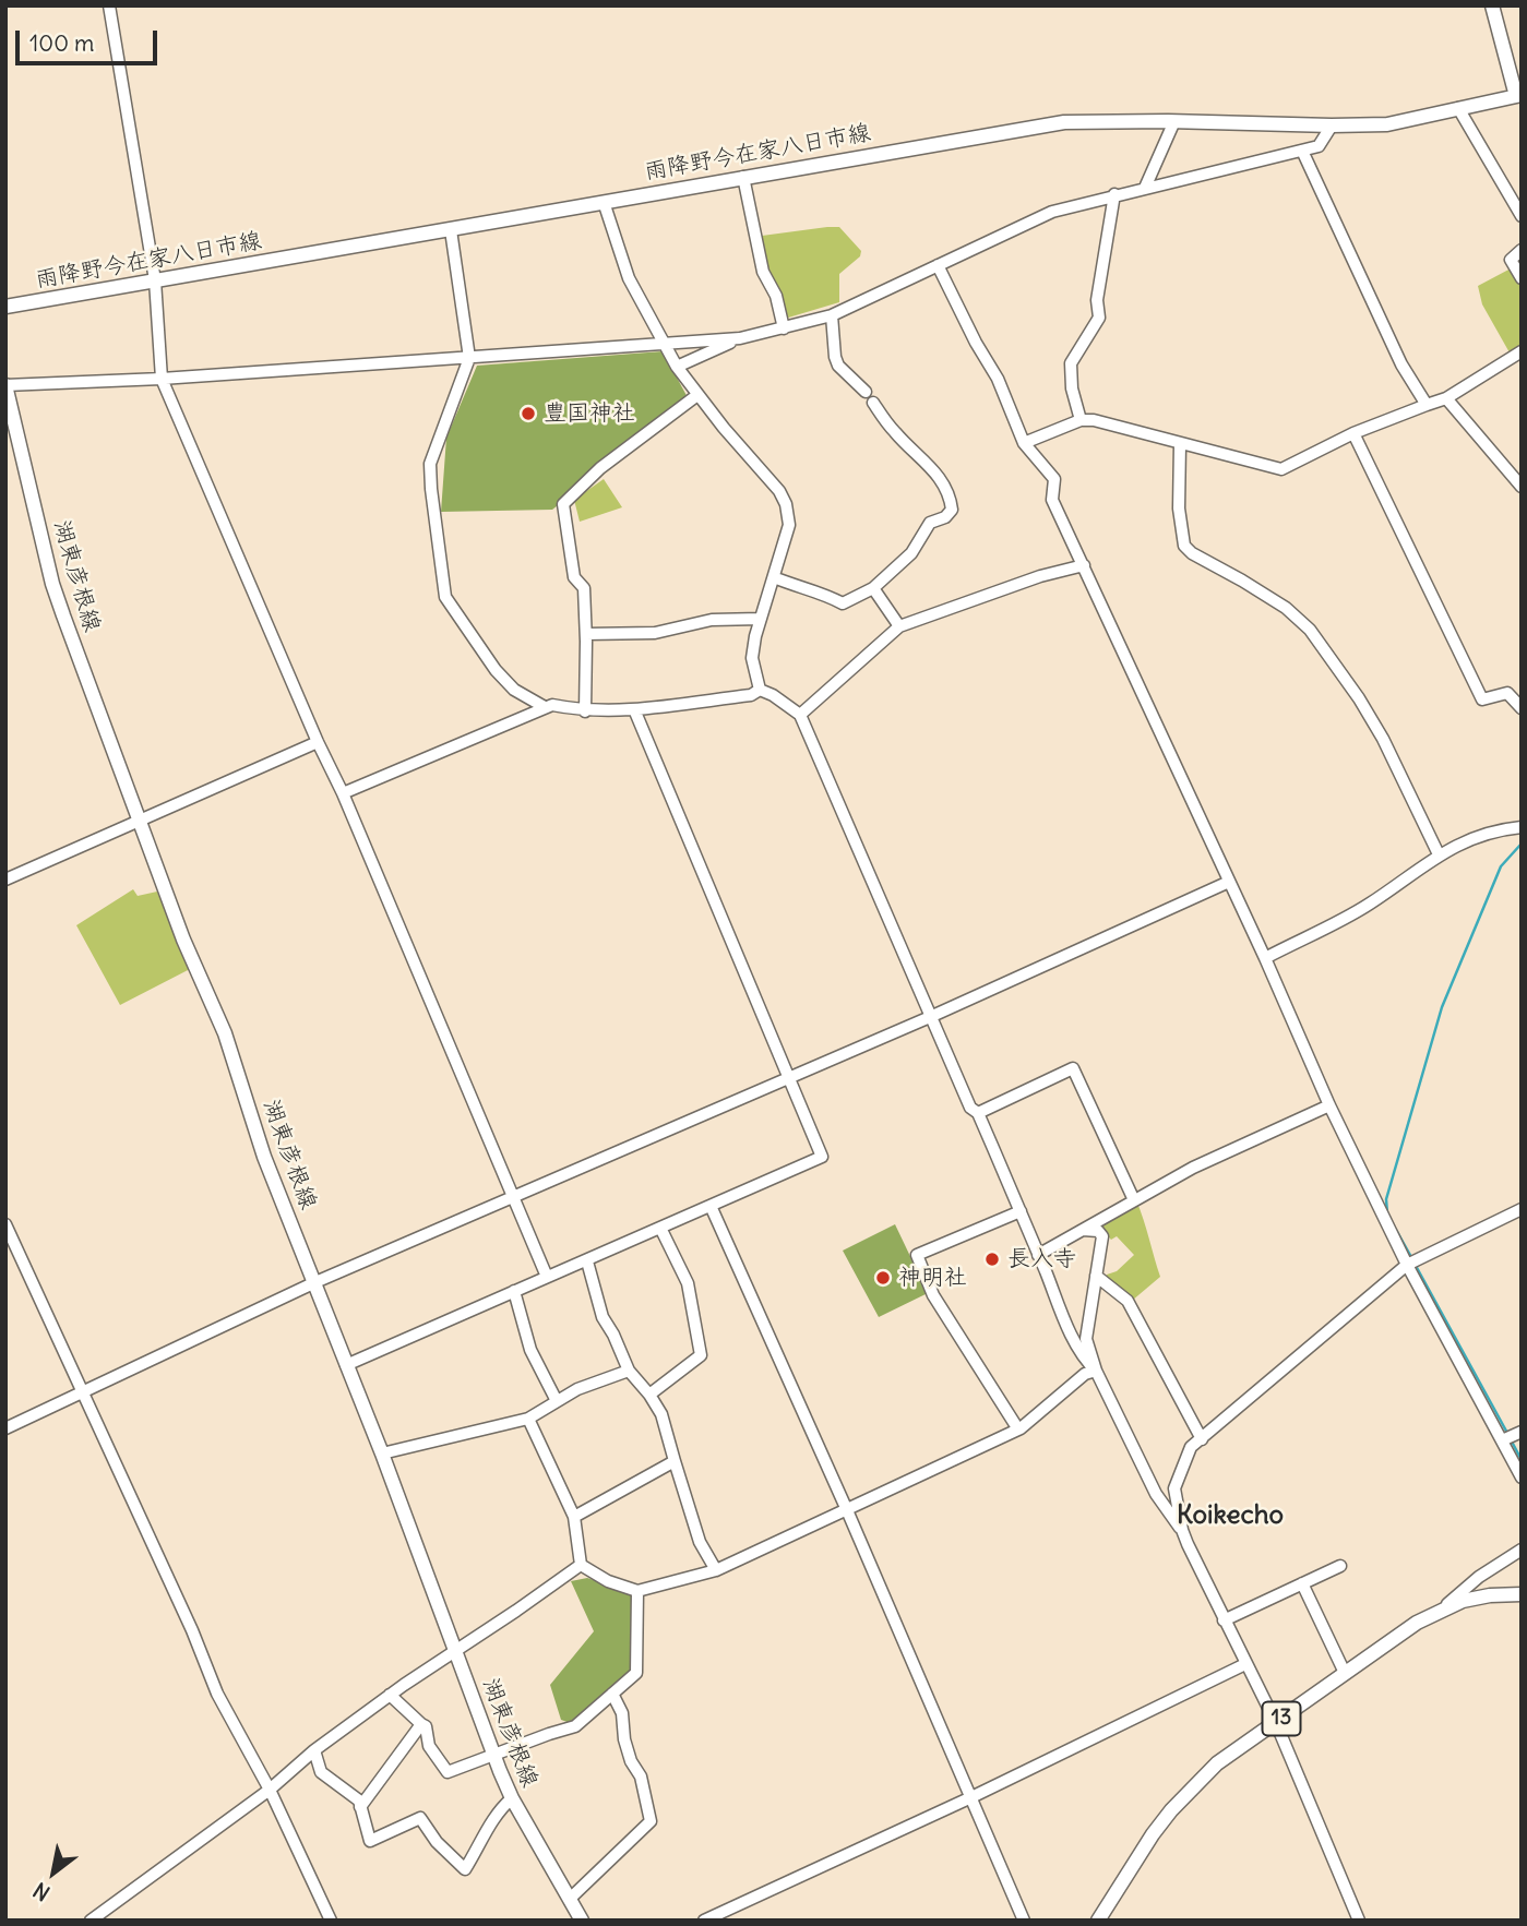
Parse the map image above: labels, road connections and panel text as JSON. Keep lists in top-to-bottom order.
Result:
{
  "streets": {
    "main road": ["雨降野今在家八日市線", "湖東彦根線", "13"]
  },
  "districts": ["Koikecho"],
  "places": ["豊国神社", "長入寺", "神明社"],
  "scale_bar": "100 m",
  "north": "bottom left"
}
